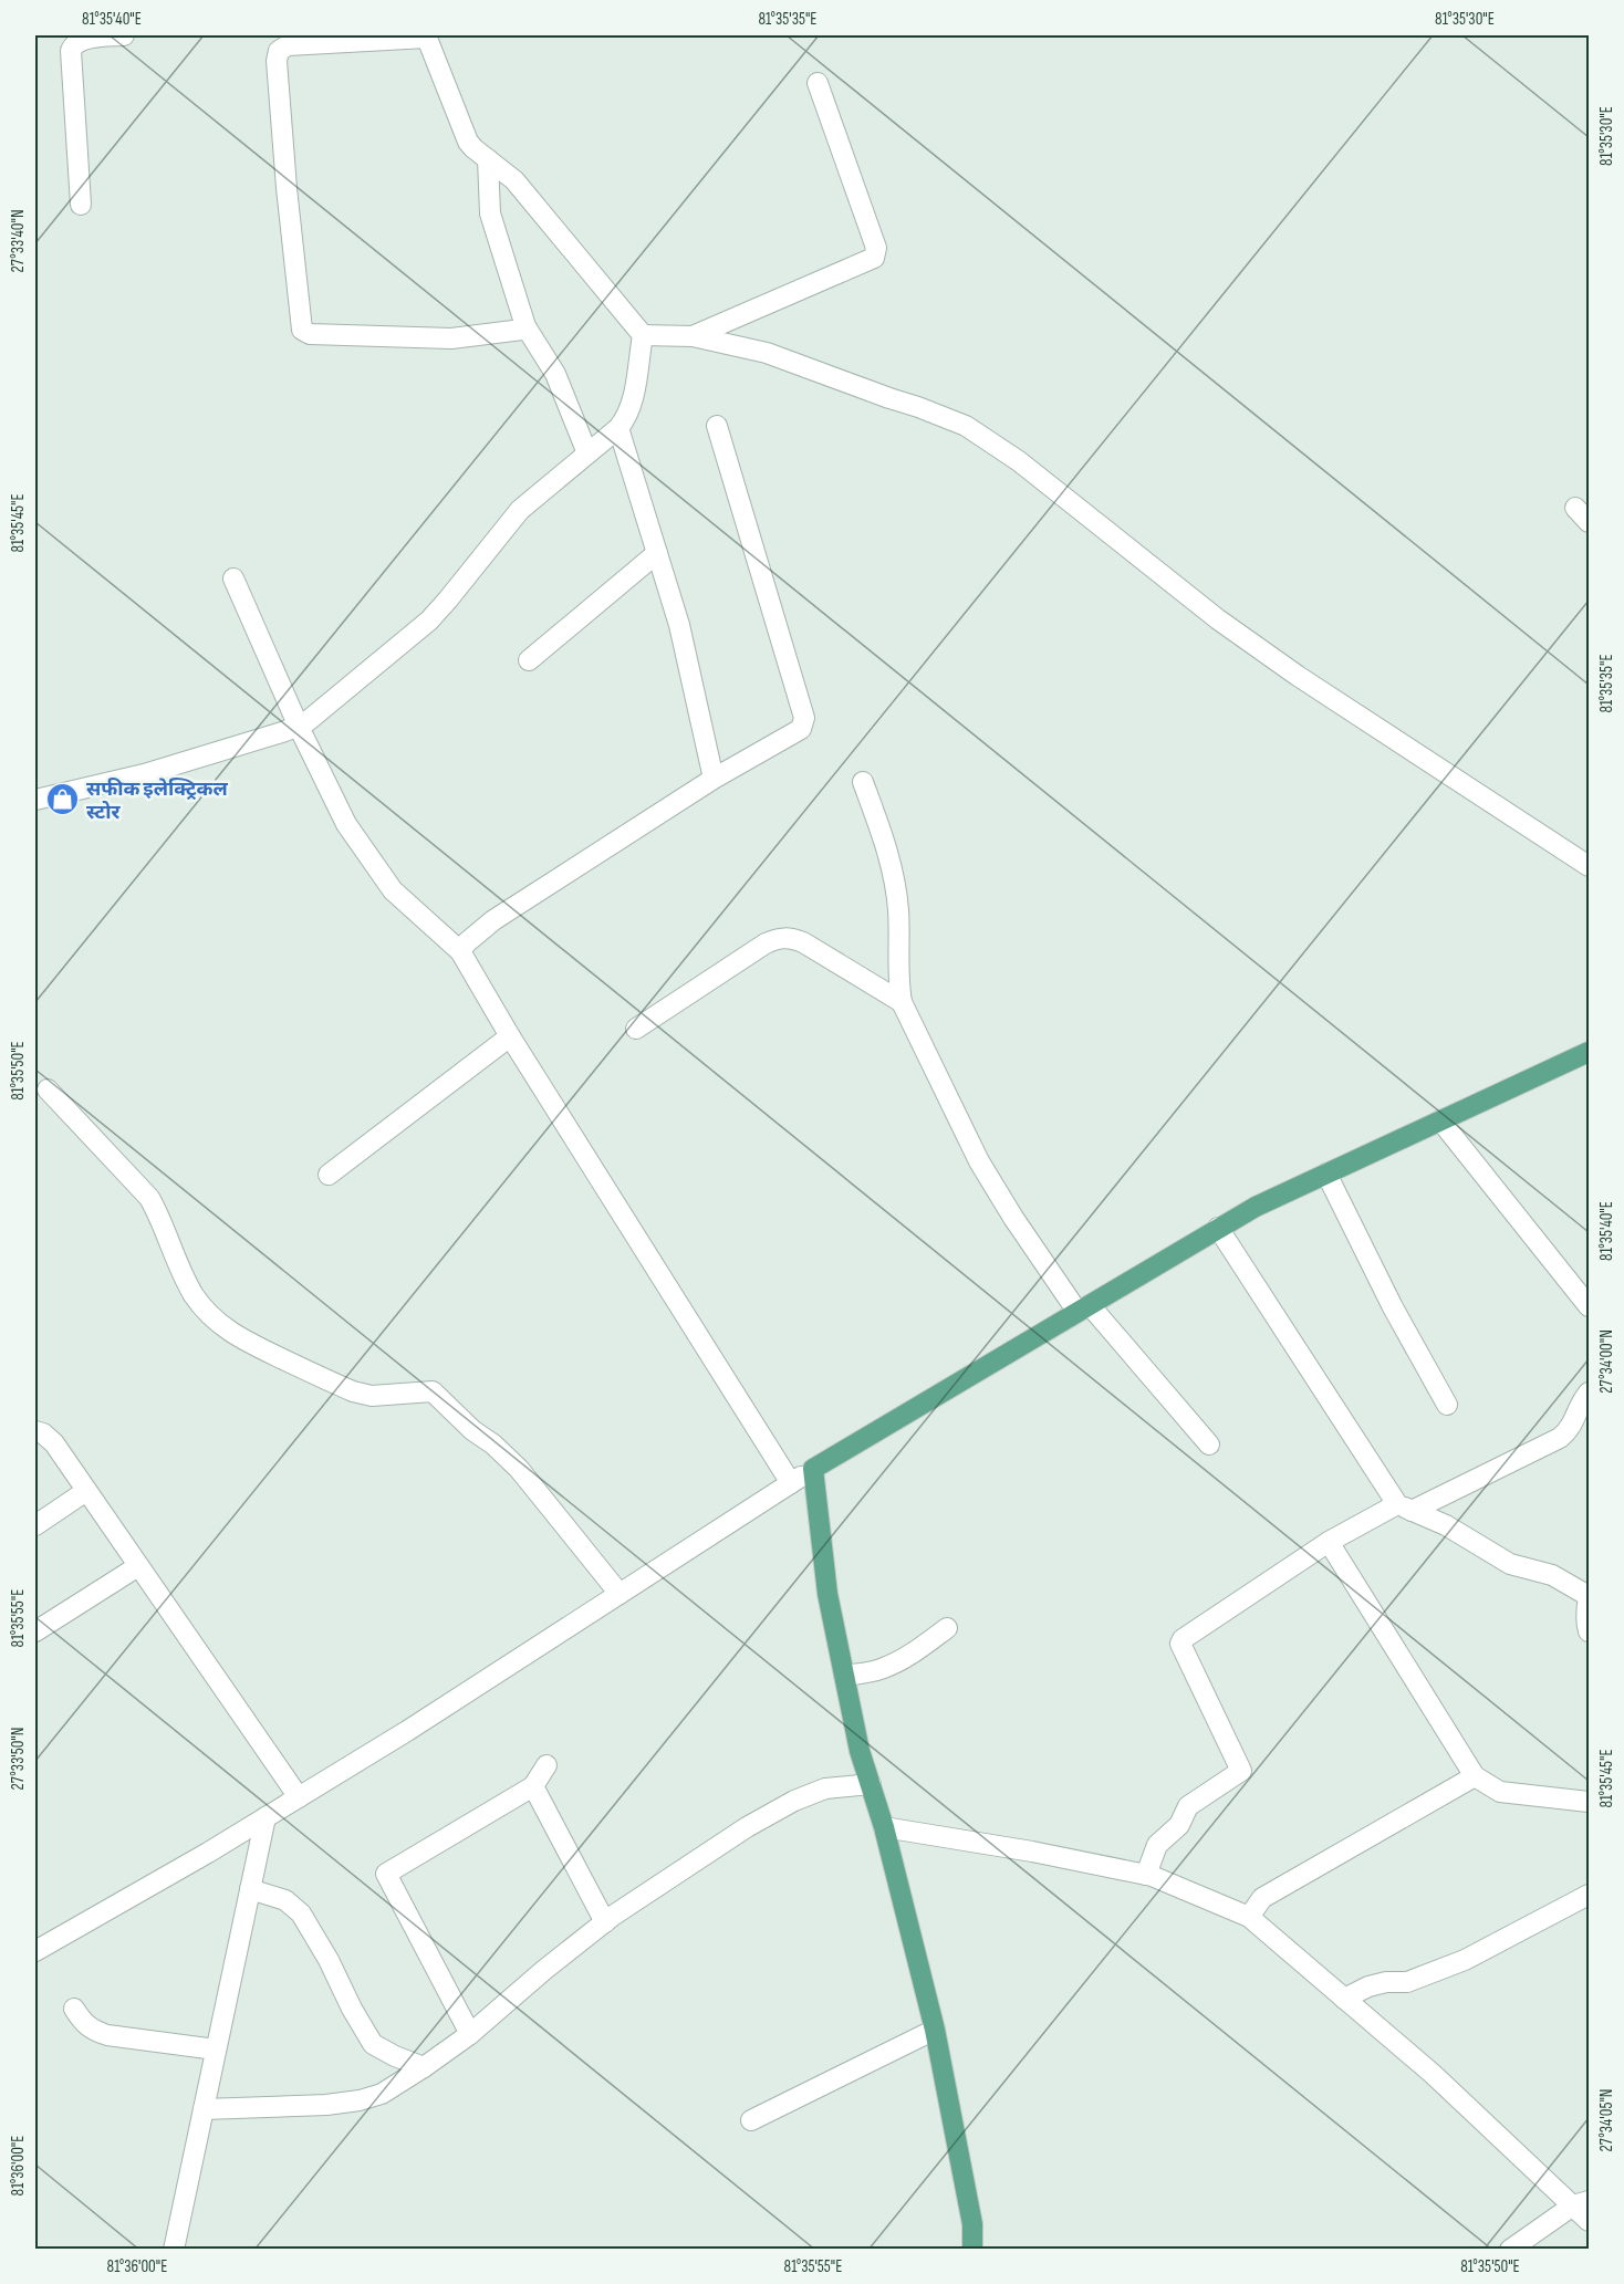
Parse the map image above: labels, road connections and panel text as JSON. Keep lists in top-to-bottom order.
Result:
{
  "places": {
    "shop": ["सफीक इलेक्ट्रिकल स्टोर"]
  },
  "coordinates": [
    "81°35'40\"E",
    "81°35'35\"E",
    "81°35'30\"E",
    "27°33'40\"N",
    "81°35'45\"E",
    "81°35'50\"E",
    "27°34'00\"N",
    "81°35'55\"E",
    "27°33'50\"N",
    "27°34'05\"N",
    "81°36'00\"E"
  ]
}
